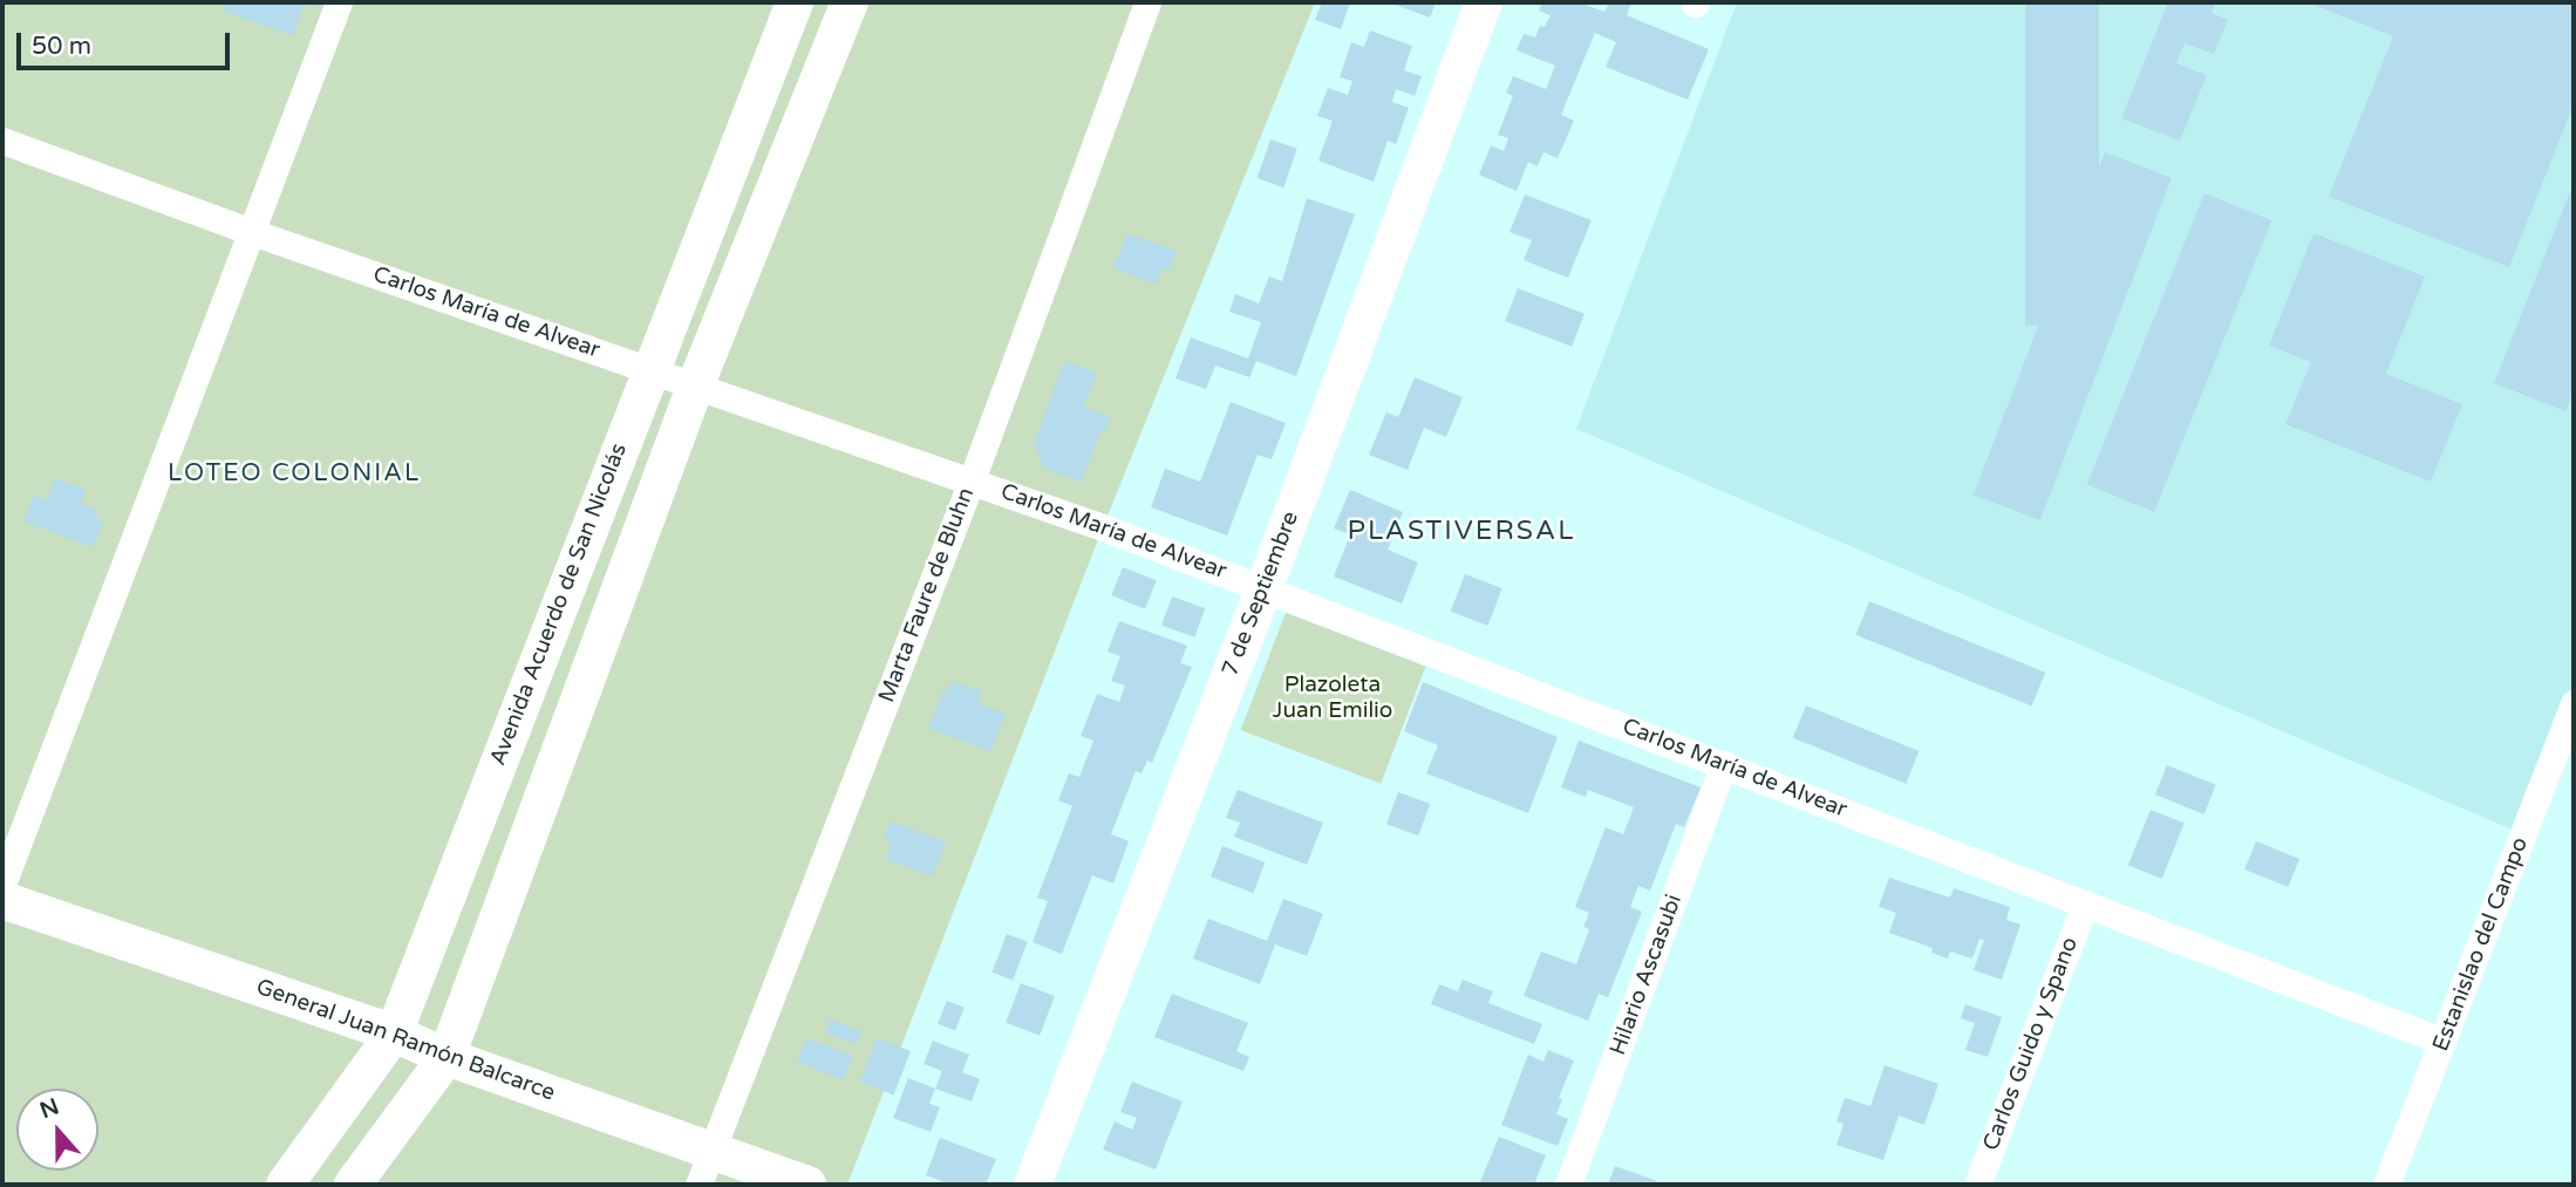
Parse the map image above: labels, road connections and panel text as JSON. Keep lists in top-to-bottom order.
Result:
{
  "streets": {
    "street": [
      "Carlos María de Alvear",
      "7 de Septiembre",
      "Marta Faure de Bluhn",
      "Avenida Acuerdo de San Nicolás",
      "Estanislao del Campo",
      "Hilario Ascasubi",
      "General Juan Ramón Balcarce",
      "Carlos Guido y Spano"
    ]
  },
  "crossings": [
    ["Carlos María de Alvear", "7 de Septiembre"],
    ["Carlos María de Alvear", "Marta Faure de Bluhn"],
    ["Carlos María de Alvear", "Avenida Acuerdo de San Nicolás"],
    ["Carlos María de Alvear", "Estanislao del Campo"],
    ["Carlos María de Alvear", "Hilario Ascasubi"],
    ["Carlos María de Alvear", "Carlos Guido y Spano"],
    ["Marta Faure de Bluhn", "General Juan Ramón Balcarce"],
    ["Avenida Acuerdo de San Nicolás", "General Juan Ramón Balcarce"]
  ],
  "districts": ["LOTEO COLONIAL", "PLASTIVERSAL"],
  "parks": ["Plazoleta Juan Emilio"],
  "scale_bar": "50 m",
  "north": "top"
}
